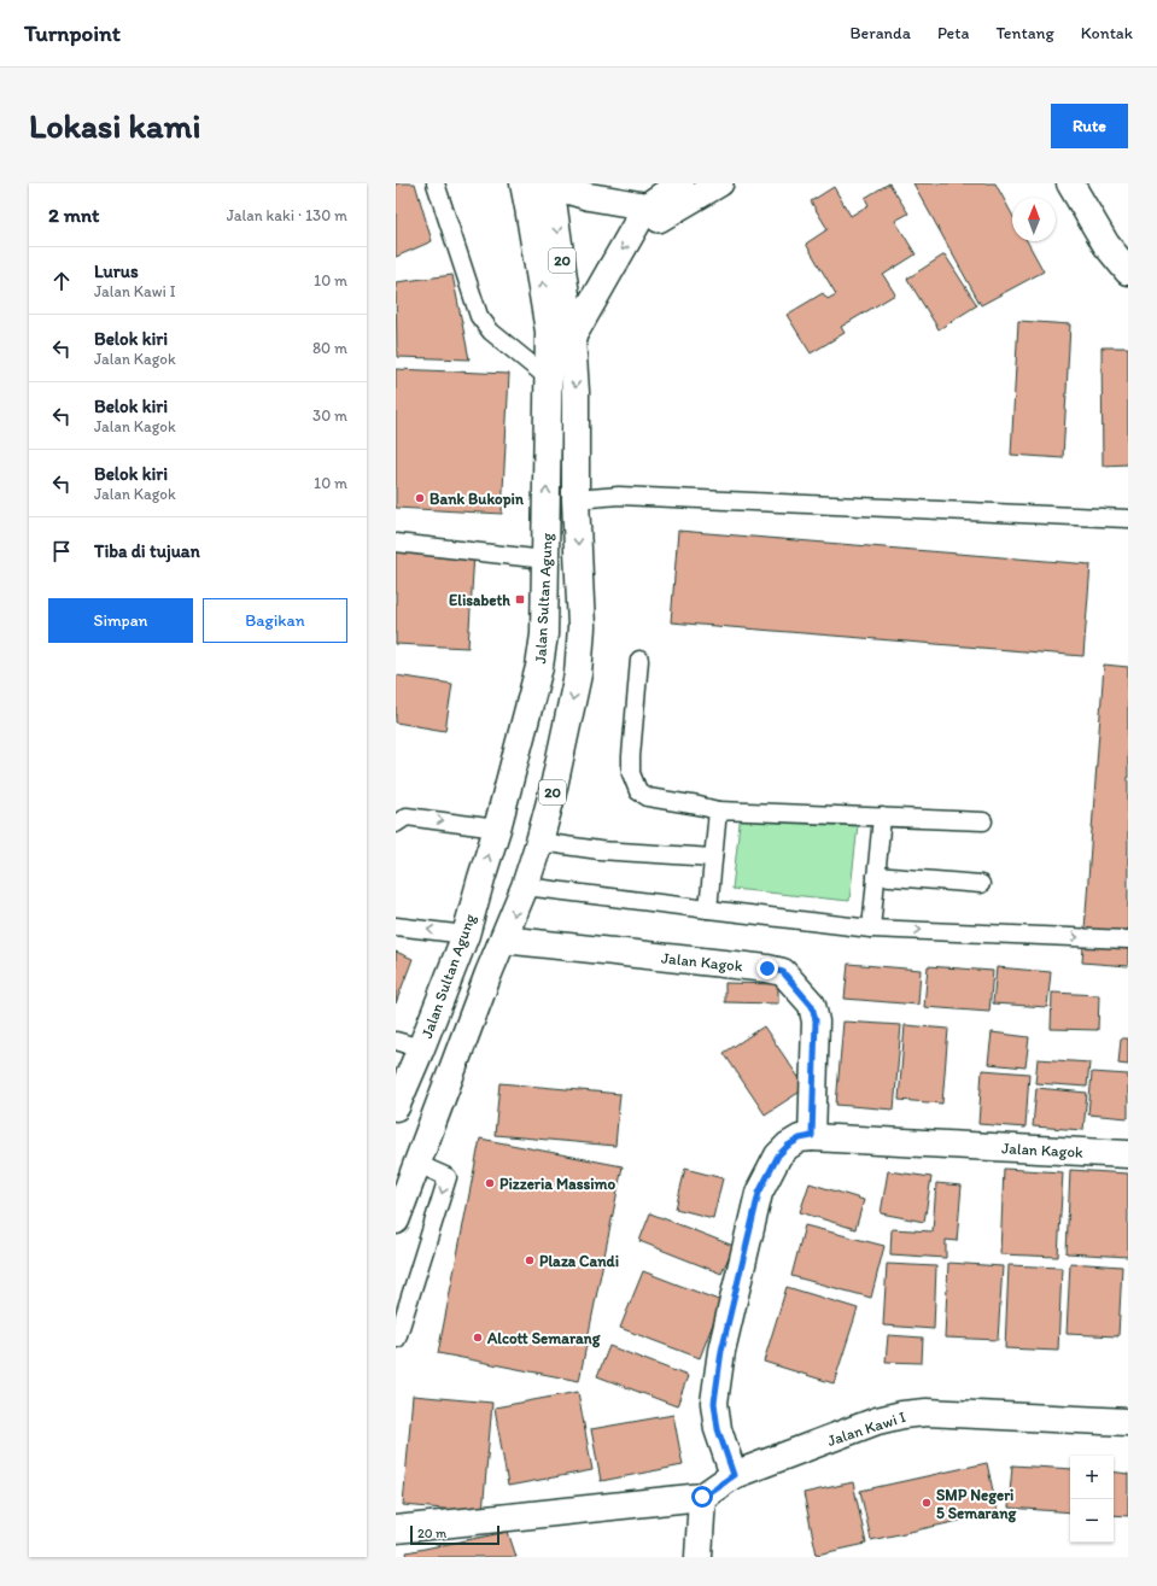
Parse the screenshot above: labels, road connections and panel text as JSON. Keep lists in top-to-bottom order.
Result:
{
  "streets": {
    "main road": [
      "20",
      "Jalan Sultan Agung",
      "Jalan Kagok",
      "Jalan Kawi I"
    ]
  },
  "crossings": [
    ["Jalan Sultan Agung", "Jalan Kagok"],
    ["Jalan Kagok", "Jalan Kawi I"]
  ],
  "places": {
    "other": [
      "Bank Bukopin",
      "Pizzeria Massimo",
      "Plaza Candi",
      "Alcott Semarang",
      "SMP Negeri 5 Semarang"
    ],
    "transit": ["Elisabeth"]
  },
  "scale_bar": "20 m",
  "north": "top",
  "page": {
    "header": "Turnpoint",
    "nav": [
      "Beranda",
      "Peta",
      "Tentang",
      "Kontak"
    ],
    "buttons": [
      "Rute",
      ["Simpan", "Bagikan"]
    ],
    "title": "Lokasi kami",
    "heading": ["2 mnt", "Jalan kaki · 130 m"],
    "list": [
      ["Lurus", "Jalan Kawi I", "10 m"],
      ["Belok kiri", "Jalan Kagok", "80 m"],
      ["Belok kiri", "Jalan Kagok", "30 m"],
      ["Belok kiri", "Jalan Kagok", "10 m"],
      "Tiba di tujuan"
    ],
    "map_buttons": ["+", "−"],
    "scale": "20 m"
  }
}
